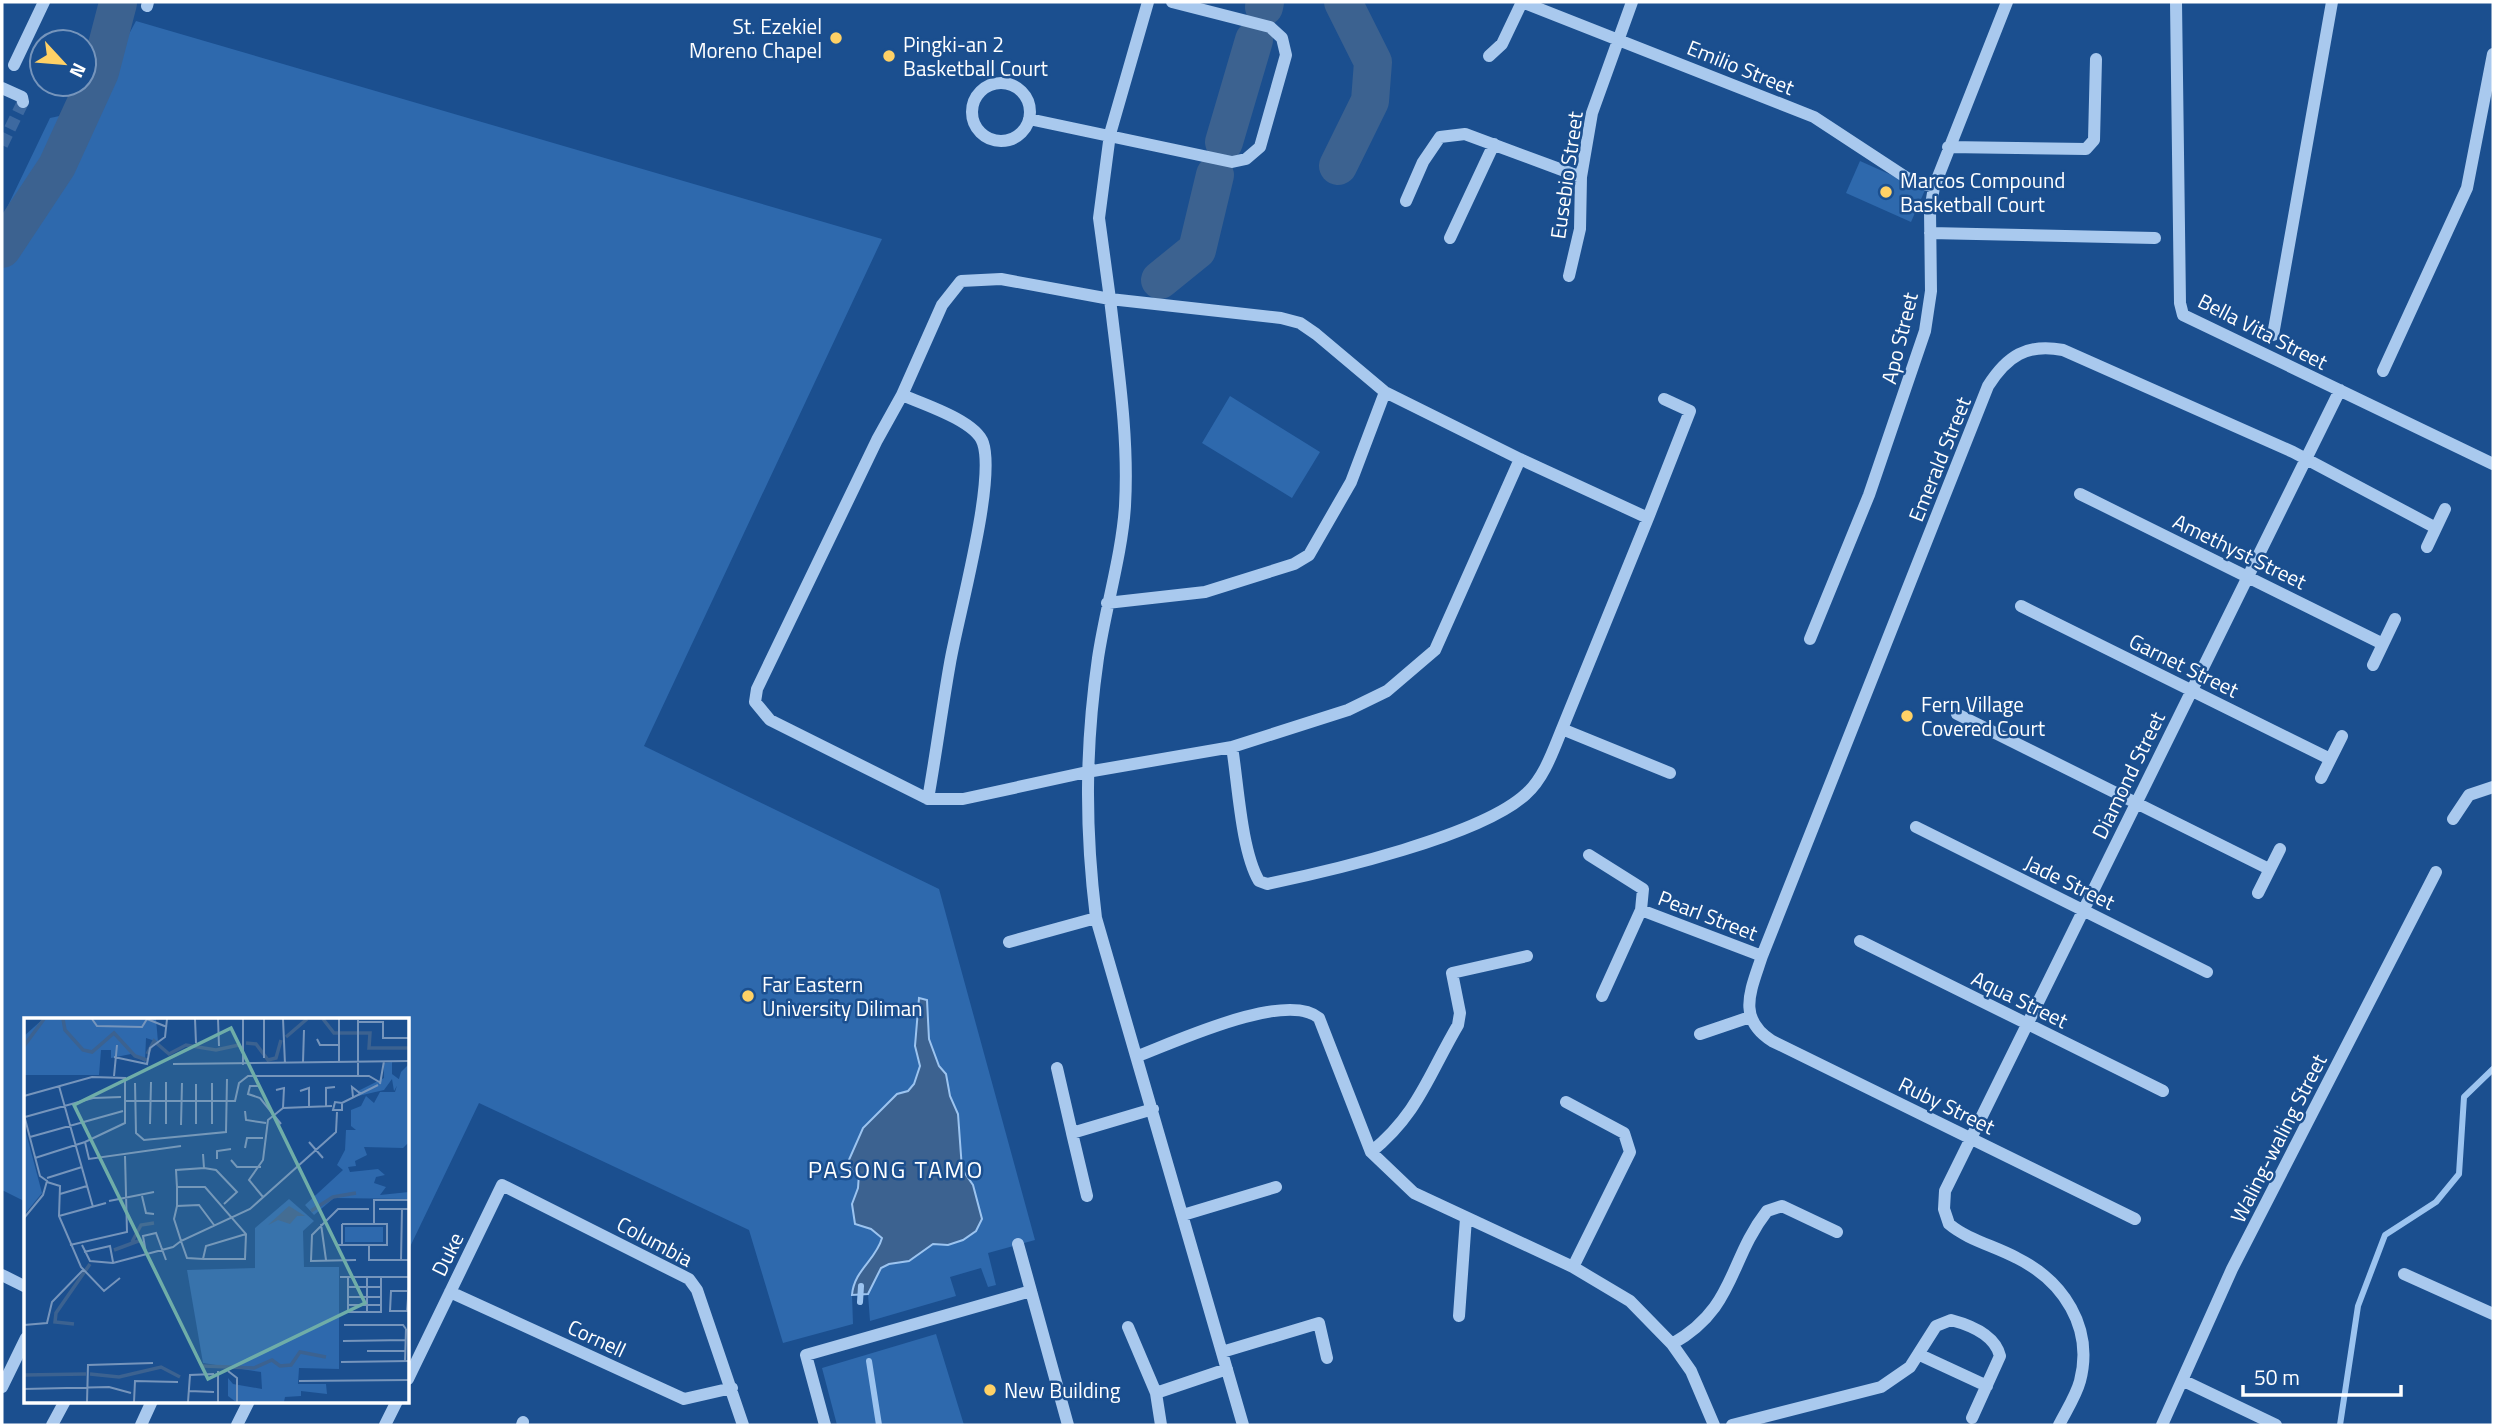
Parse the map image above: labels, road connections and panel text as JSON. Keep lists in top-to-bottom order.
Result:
{
  "streets": {
    "street": [
      "Emilio Street",
      "Eusebio Street",
      "Bella Vita Street",
      "Apo Street",
      "Emerald Street",
      "Amethyst Street",
      "Garnet Street",
      "Diamond Street",
      "Jade Street",
      "Pearl Street",
      "Aqua Street",
      "Ruby Street",
      "Waling-waling Street",
      "Columbia",
      "Duke",
      "Cornell"
    ]
  },
  "crossings": [
    ["Emilio Street", "Eusebio Street"],
    ["Emilio Street", "Apo Street"],
    ["Bella Vita Street", "Diamond Street"],
    ["Emerald Street", "Diamond Street"],
    ["Emerald Street", "Pearl Street"],
    ["Emerald Street", "Ruby Street"],
    ["Amethyst Street", "Diamond Street"],
    ["Garnet Street", "Diamond Street"],
    ["Diamond Street", "Jade Street"],
    ["Diamond Street", "Aqua Street"],
    ["Diamond Street", "Ruby Street"],
    ["Columbia", "Duke"],
    ["Columbia", "Cornell"],
    ["Duke", "Cornell"]
  ],
  "districts": ["PASONG TAMO"],
  "places": [
    "St. Ezekiel Moreno Chapel",
    "Pingki-an 2 Basketball Court",
    "Marcos Compound Basketball Court",
    "Fern Village Covered Court",
    "Far Eastern University Diliman",
    "New Building"
  ],
  "scale_bar": "50 m",
  "north": "bottom right"
}
